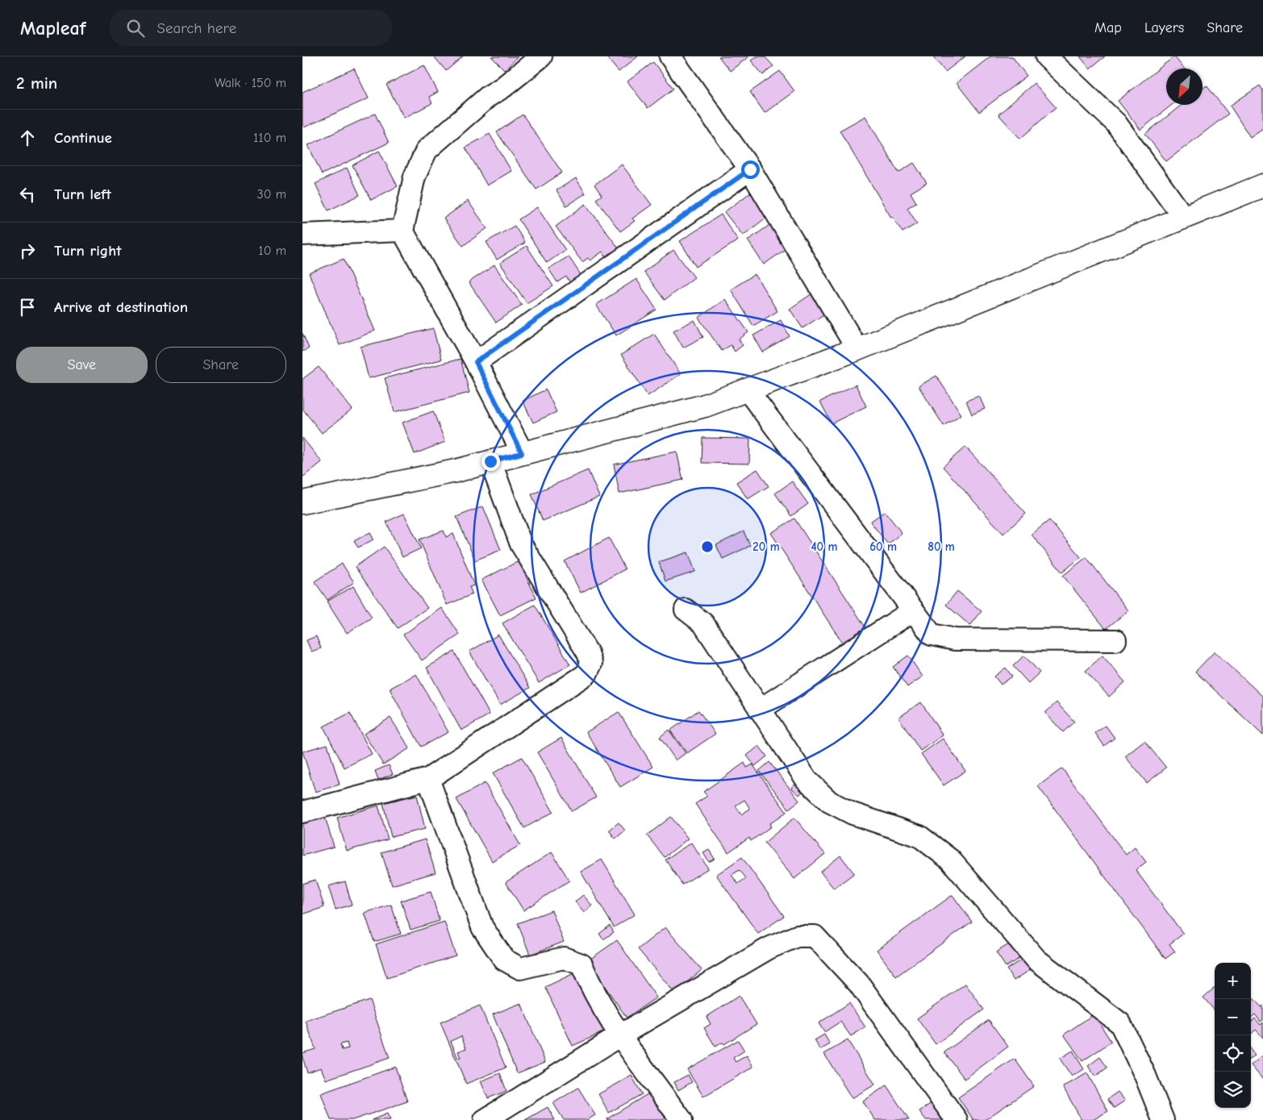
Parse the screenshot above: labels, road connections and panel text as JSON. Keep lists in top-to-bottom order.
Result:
{
  "north": "bottom left",
  "page": {
    "header": "Mapleaf",
    "search": "Search here",
    "nav": ["Map", "Layers", "Share"],
    "heading": ["2 min", "Walk · 150 m"],
    "list": [
      ["Continue", "110 m"],
      ["Turn left", "30 m"],
      ["Turn right", "10 m"],
      "Arrive at destination"
    ],
    "buttons": ["Save", "Share"],
    "map_buttons": ["+", "−"]
  },
  "rings": [
    "20 m",
    "40 m",
    "60 m",
    "80 m"
  ]
}
